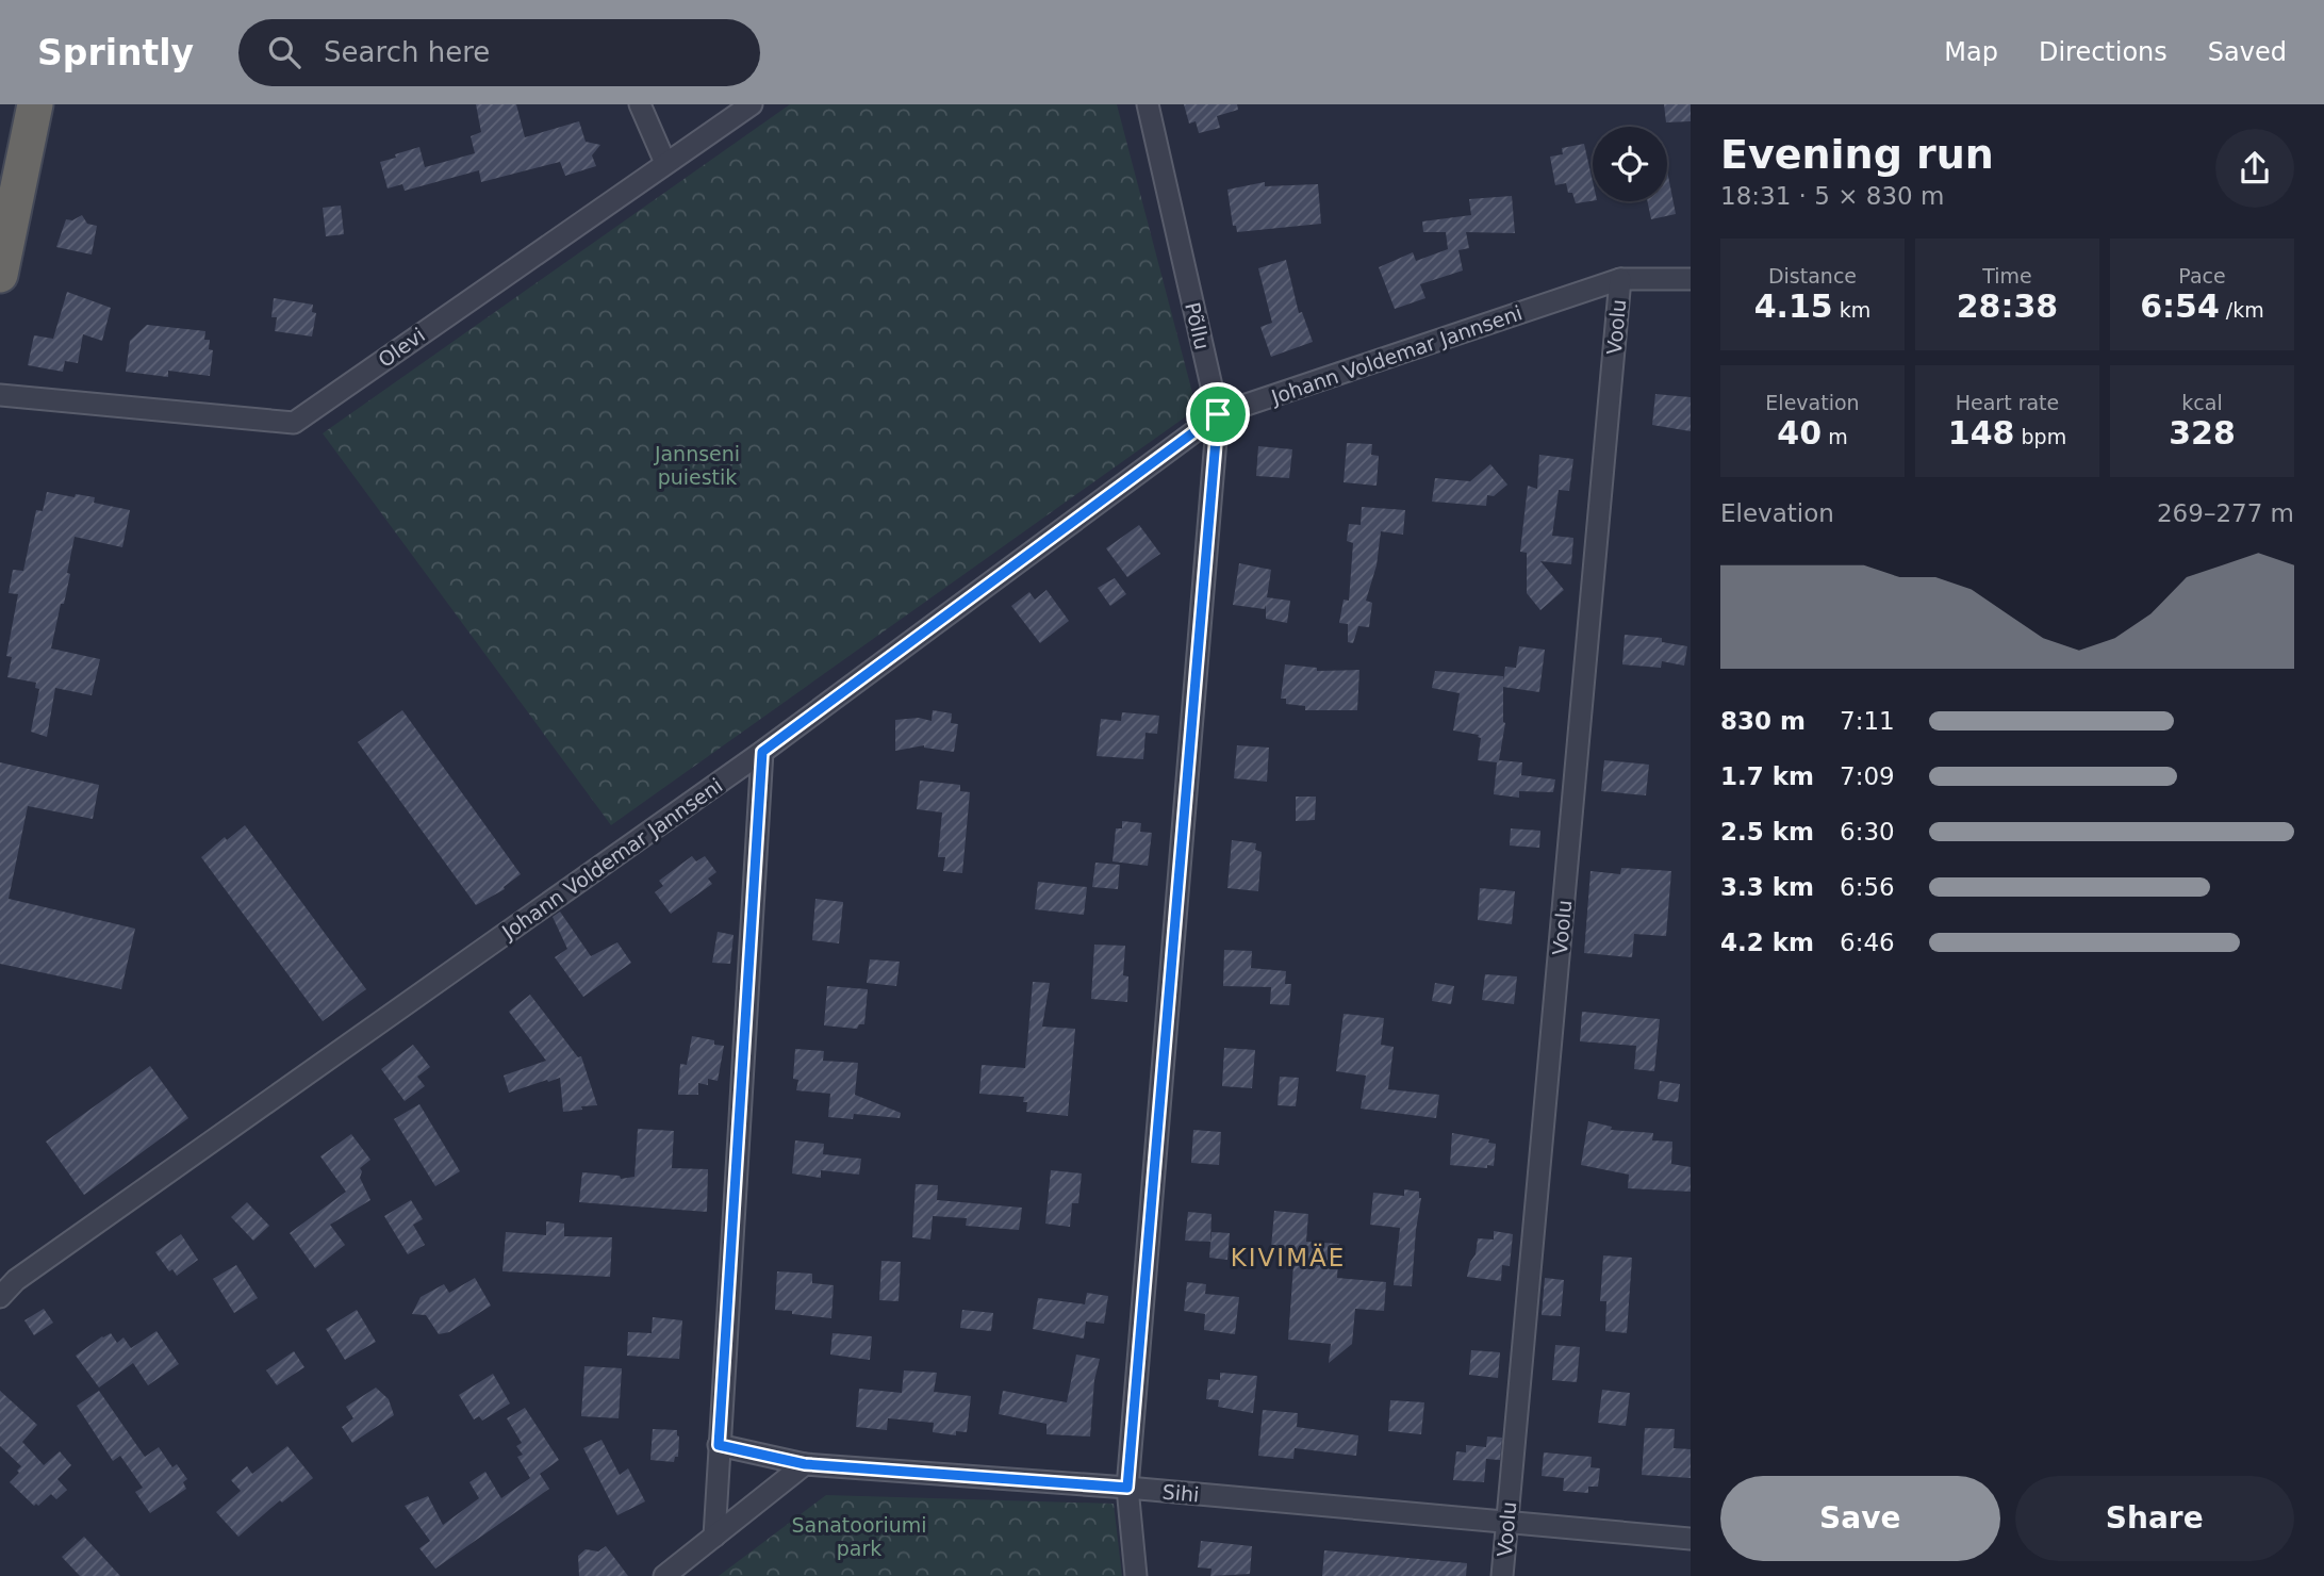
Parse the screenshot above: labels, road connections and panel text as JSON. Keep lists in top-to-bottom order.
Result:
{
  "streets": {
    "street": [
      "Põllu",
      "Voolu",
      "Olevi",
      "Johann Voldemar Jannseni",
      "Sihi"
    ]
  },
  "crossings": [
    ["Põllu", "Johann Voldemar Jannseni"],
    ["Põllu", "Sihi"],
    ["Voolu", "Johann Voldemar Jannseni"],
    ["Voolu", "Sihi"]
  ],
  "districts": ["KIVIMÄE"],
  "parks": ["Jannseni puiestik", "Sanatooriumi park"],
  "page": {
    "header": "Sprintly",
    "search": "Search here",
    "nav": ["Map", "Directions", "Saved"],
    "heading": ["Evening run", "18:31 · 5 × 830 m"],
    "stats": [
      ["Distance", "4.15 km"],
      ["Time", "28:38"],
      ["Pace", "6:54 /km"],
      ["Elevation", "40 m"],
      ["Heart rate", "148 bpm"],
      ["kcal", "328"]
    ],
    "chart": ["Elevation", "269–277 m"],
    "list": [
      {
        "name": "830 m",
        "note": "7:11"
      },
      {
        "name": "1.7 km",
        "note": "7:09"
      },
      {
        "name": "2.5 km",
        "note": "6:30"
      },
      {
        "name": "3.3 km",
        "note": "6:56"
      },
      {
        "name": "4.2 km",
        "note": "6:46"
      }
    ],
    "buttons": ["Save", "Share"]
  }
}
